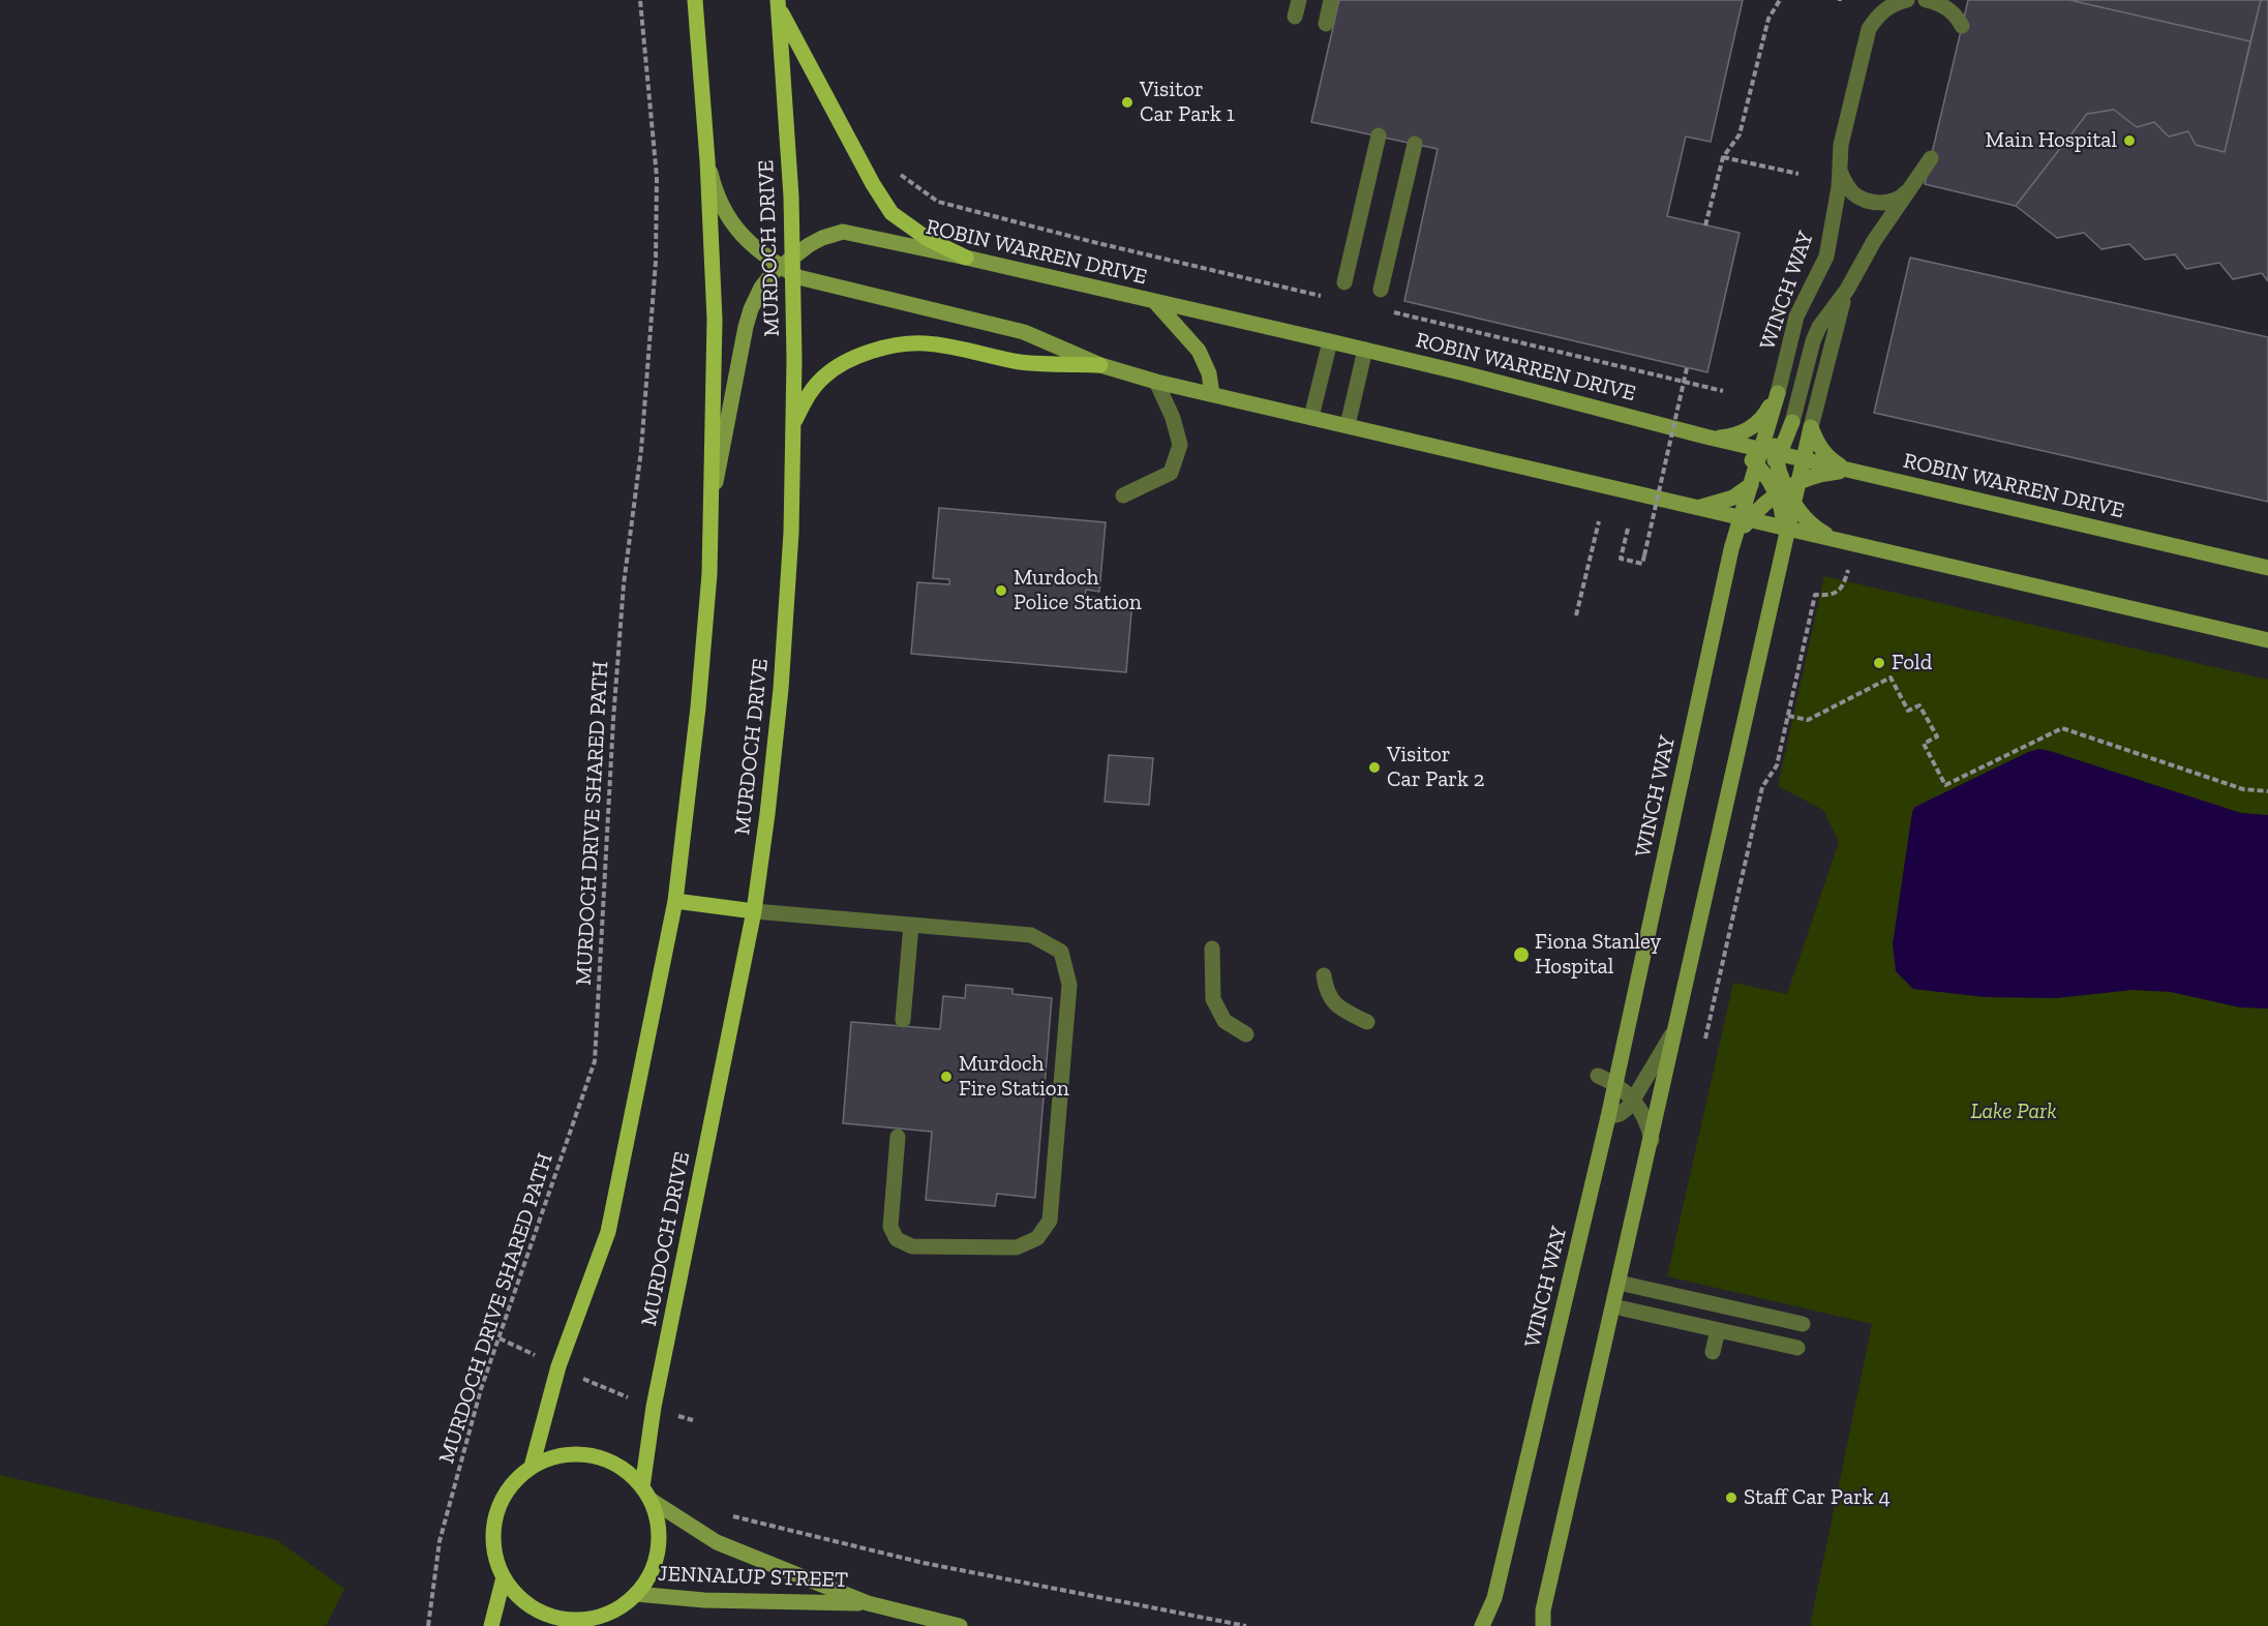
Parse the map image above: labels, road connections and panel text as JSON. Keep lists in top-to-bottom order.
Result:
{
  "streets": {
    "main road": ["MURDOCH DRIVE"],
    "street": ["ROBIN WARREN DRIVE", "WINCH WAY", "JENNALUP STREET"],
    "path": ["MURDOCH DRIVE SHARED PATH"]
  },
  "crossings": [
    ["MURDOCH DRIVE", "ROBIN WARREN DRIVE"],
    ["MURDOCH DRIVE", "JENNALUP STREET"],
    ["ROBIN WARREN DRIVE", "WINCH WAY"]
  ],
  "parks": ["Lake Park"],
  "places": [
    "Visitor Car Park 1",
    "Main Hospital",
    "Murdoch Police Station",
    "Fold",
    "Visitor Car Park 2",
    "Fiona Stanley Hospital",
    "Murdoch Fire Station",
    "Staff Car Park 4"
  ]
}
